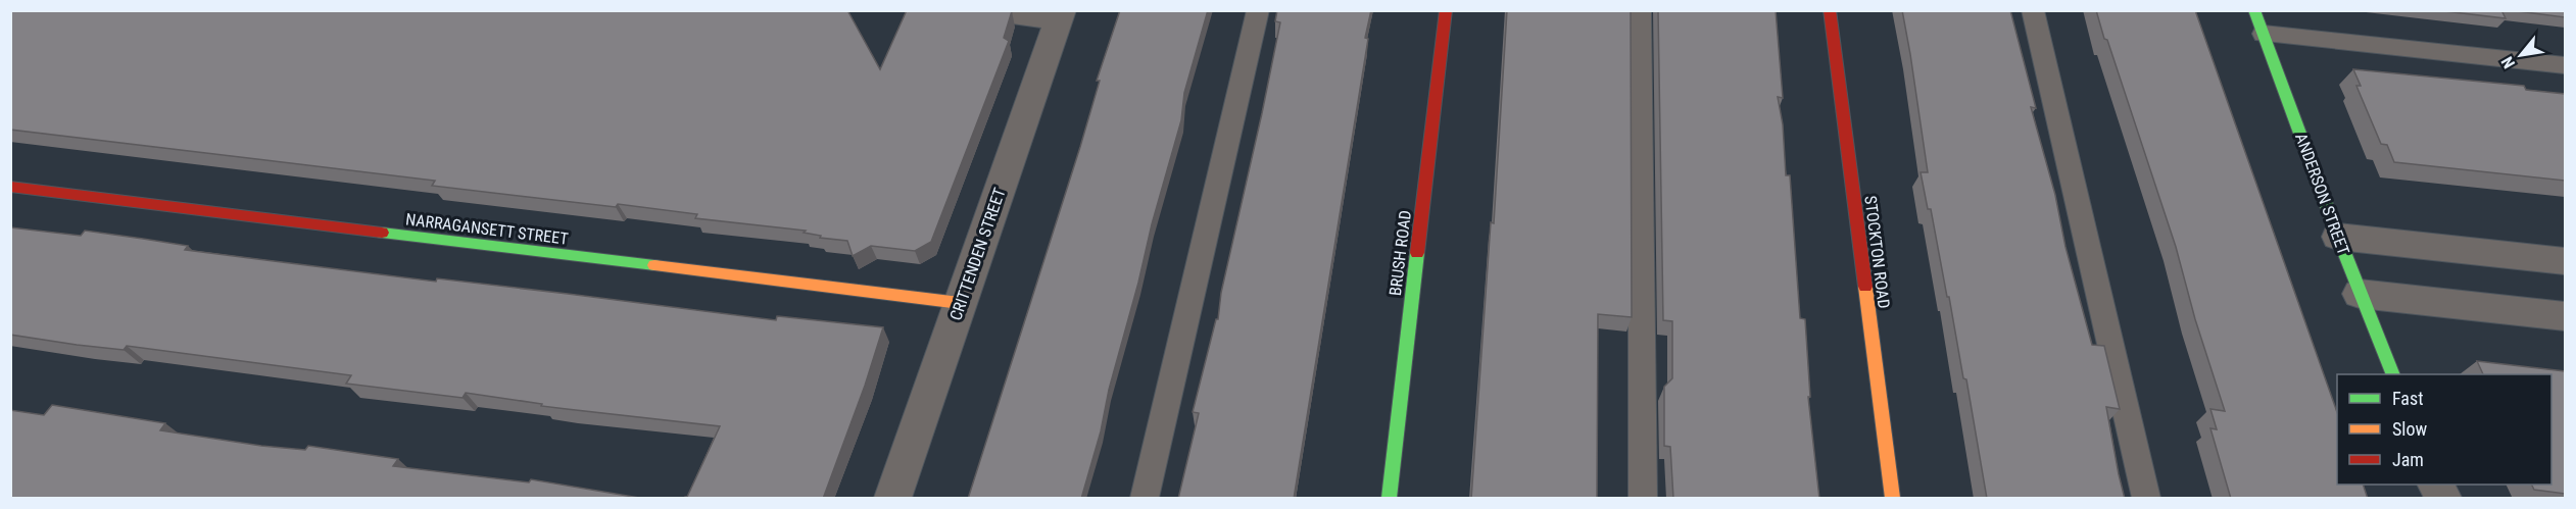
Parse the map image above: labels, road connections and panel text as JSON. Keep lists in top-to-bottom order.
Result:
{
  "streets": {
    "street": [
      "ANDERSON STREET",
      "NARRAGANSETT STREET",
      "STOCKTON ROAD",
      "BRUSH ROAD",
      "CRITTENDEN STREET"
    ]
  },
  "crossings": [
    ["NARRAGANSETT STREET", "CRITTENDEN STREET"]
  ],
  "legend": ["Fast", "Slow", "Jam"],
  "north": "bottom left"
}
